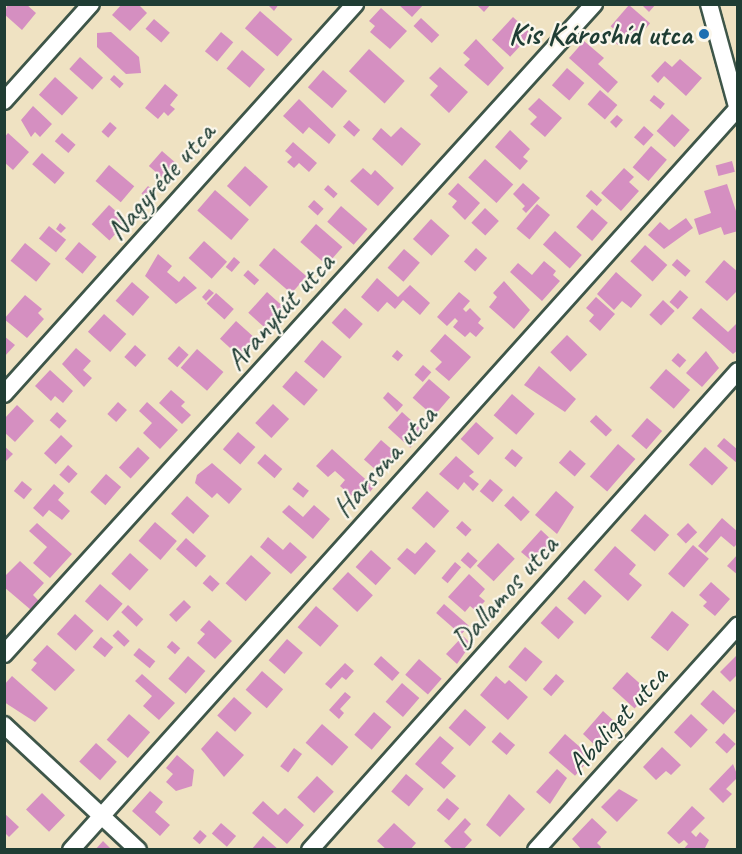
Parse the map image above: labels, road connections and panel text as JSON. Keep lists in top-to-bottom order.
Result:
{
  "streets": {
    "street": [
      "Nagyréde utca",
      "Aranykút utca",
      "Harsona utca",
      "Dallamos utca",
      "Abaliget utca"
    ]
  },
  "places": ["Kis Károshíd utca"]
}
